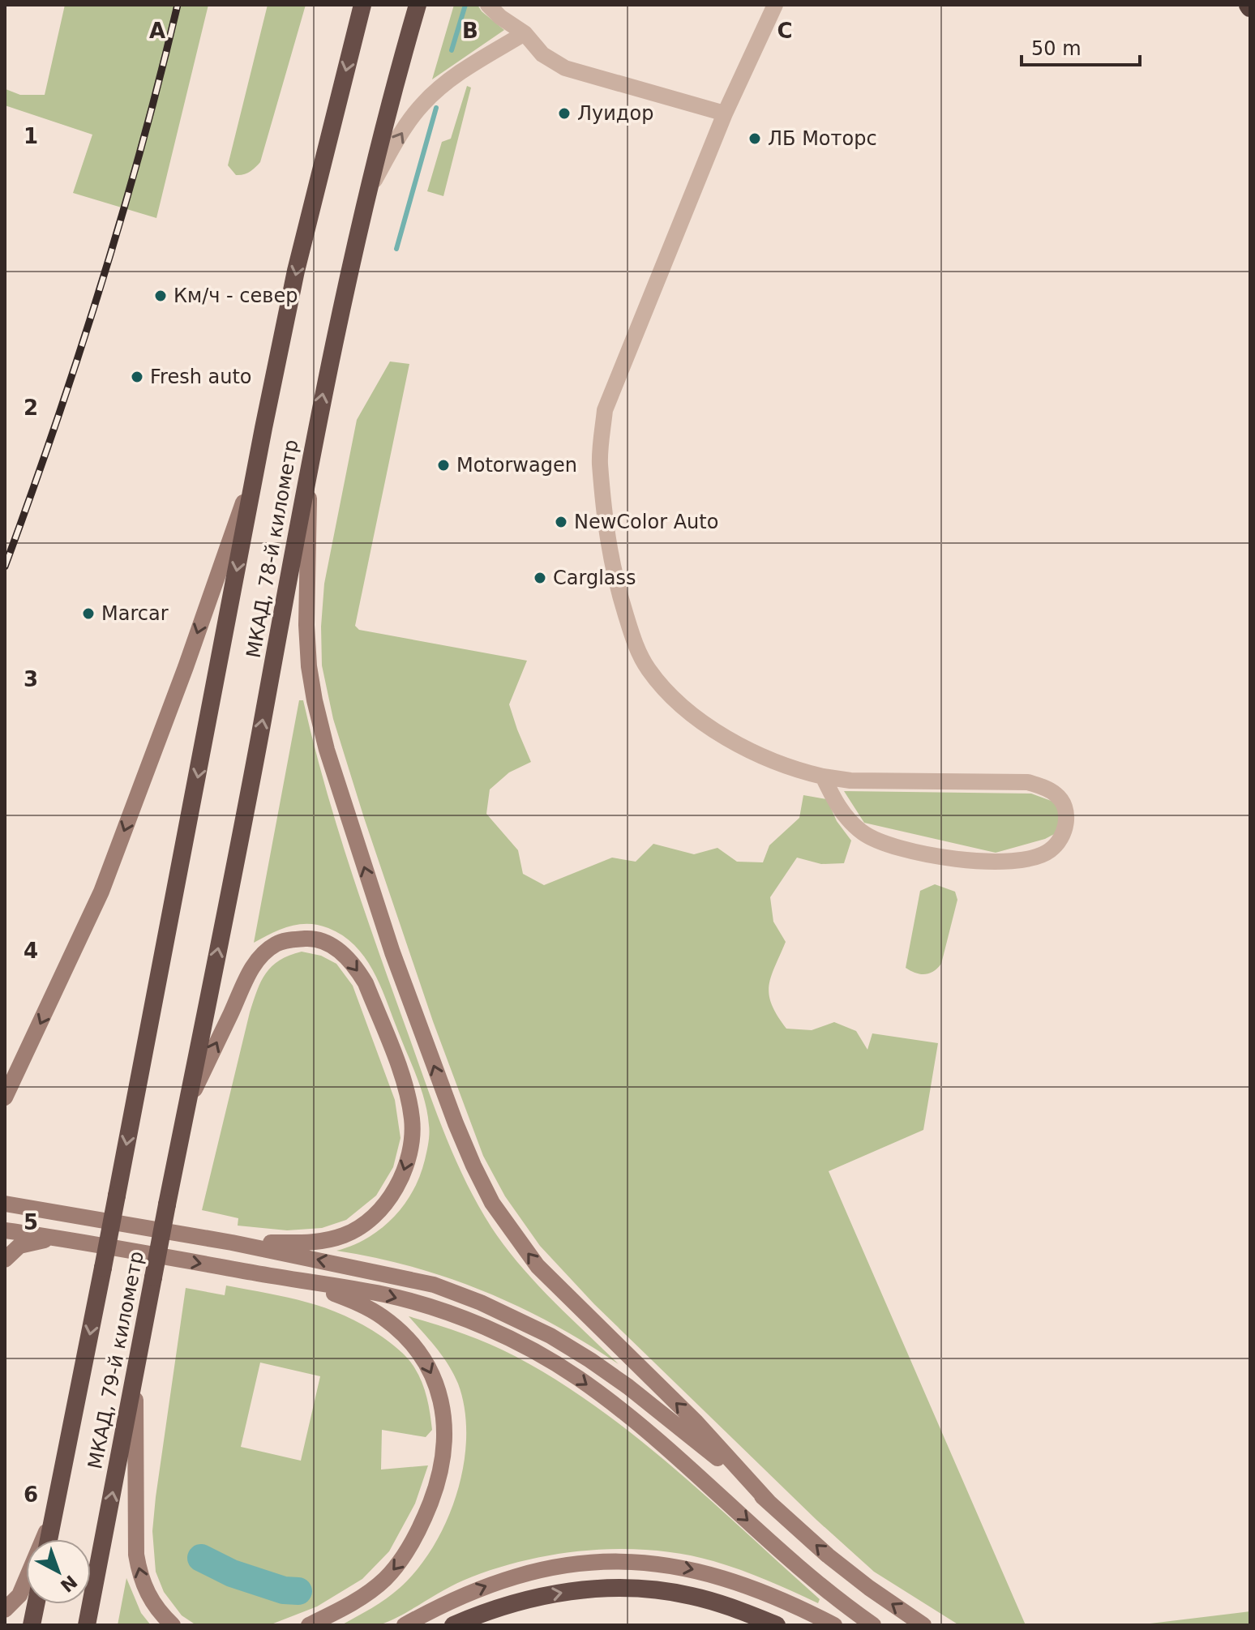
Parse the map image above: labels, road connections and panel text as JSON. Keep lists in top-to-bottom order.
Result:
{
  "streets": {
    "highway": ["МКАД, 78-й километр", "МКАД, 79-й километр"]
  },
  "crossings": [
    ["МКАД, 78-й километр", "МКАД, 79-й километр"]
  ],
  "places": [
    "Луидор",
    "ЛБ Моторс",
    "Км/ч - север",
    "Fresh auto",
    "Motorwagen",
    "NewColor Auto",
    "Carglass",
    "Marcar"
  ],
  "scale_bar": "50 m",
  "north": "bottom right",
  "grid": {
    "columns": ["A", "B", "C"],
    "rows": [
      "1",
      "2",
      "3",
      "4",
      "5",
      "6"
    ]
  }
}
